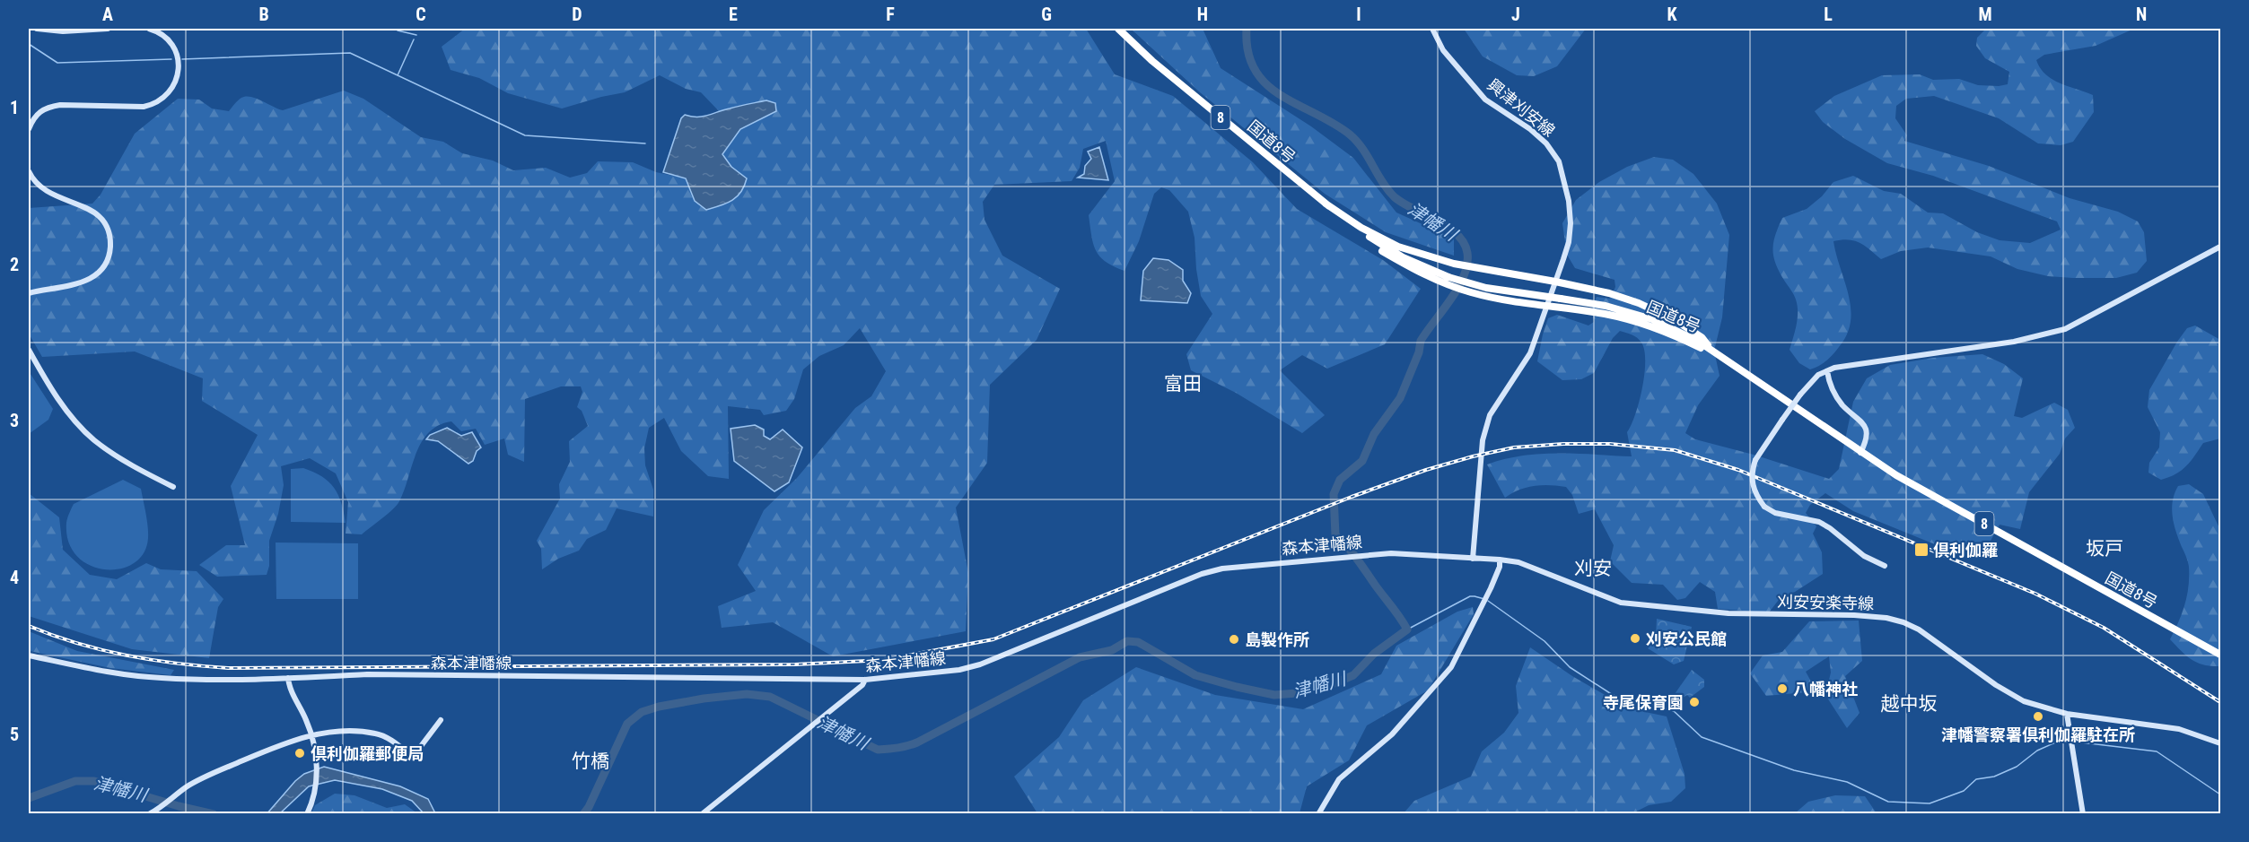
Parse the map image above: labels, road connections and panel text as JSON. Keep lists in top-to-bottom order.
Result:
{
  "streets": {
    "highway": ["8", "国道8号"],
    "main road": ["興津刈安線", "森本津幡線", "刈安安楽寺線"]
  },
  "crossings": [
    ["興津刈安線", "8"],
    ["8", "国道8号"],
    ["森本津幡線", "刈安安楽寺線"]
  ],
  "districts": [
    "富田",
    "坂戸",
    "刈安",
    "越中坂",
    "竹橋"
  ],
  "water": ["津幡川"],
  "places": {
    "transit": ["倶利伽羅"],
    "other": [
      "刈安公民館",
      "島製作所",
      "八幡神社",
      "寺尾保育園",
      "津幡警察署倶利伽羅駐在所",
      "倶利伽羅郵便局"
    ]
  },
  "grid": {
    "columns": [
      "A",
      "B",
      "C",
      "D",
      "E",
      "F",
      "G",
      "H",
      "I",
      "J",
      "K",
      "L",
      "M",
      "N"
    ],
    "rows": [
      "1",
      "2",
      "3",
      "4",
      "5"
    ]
  }
}
